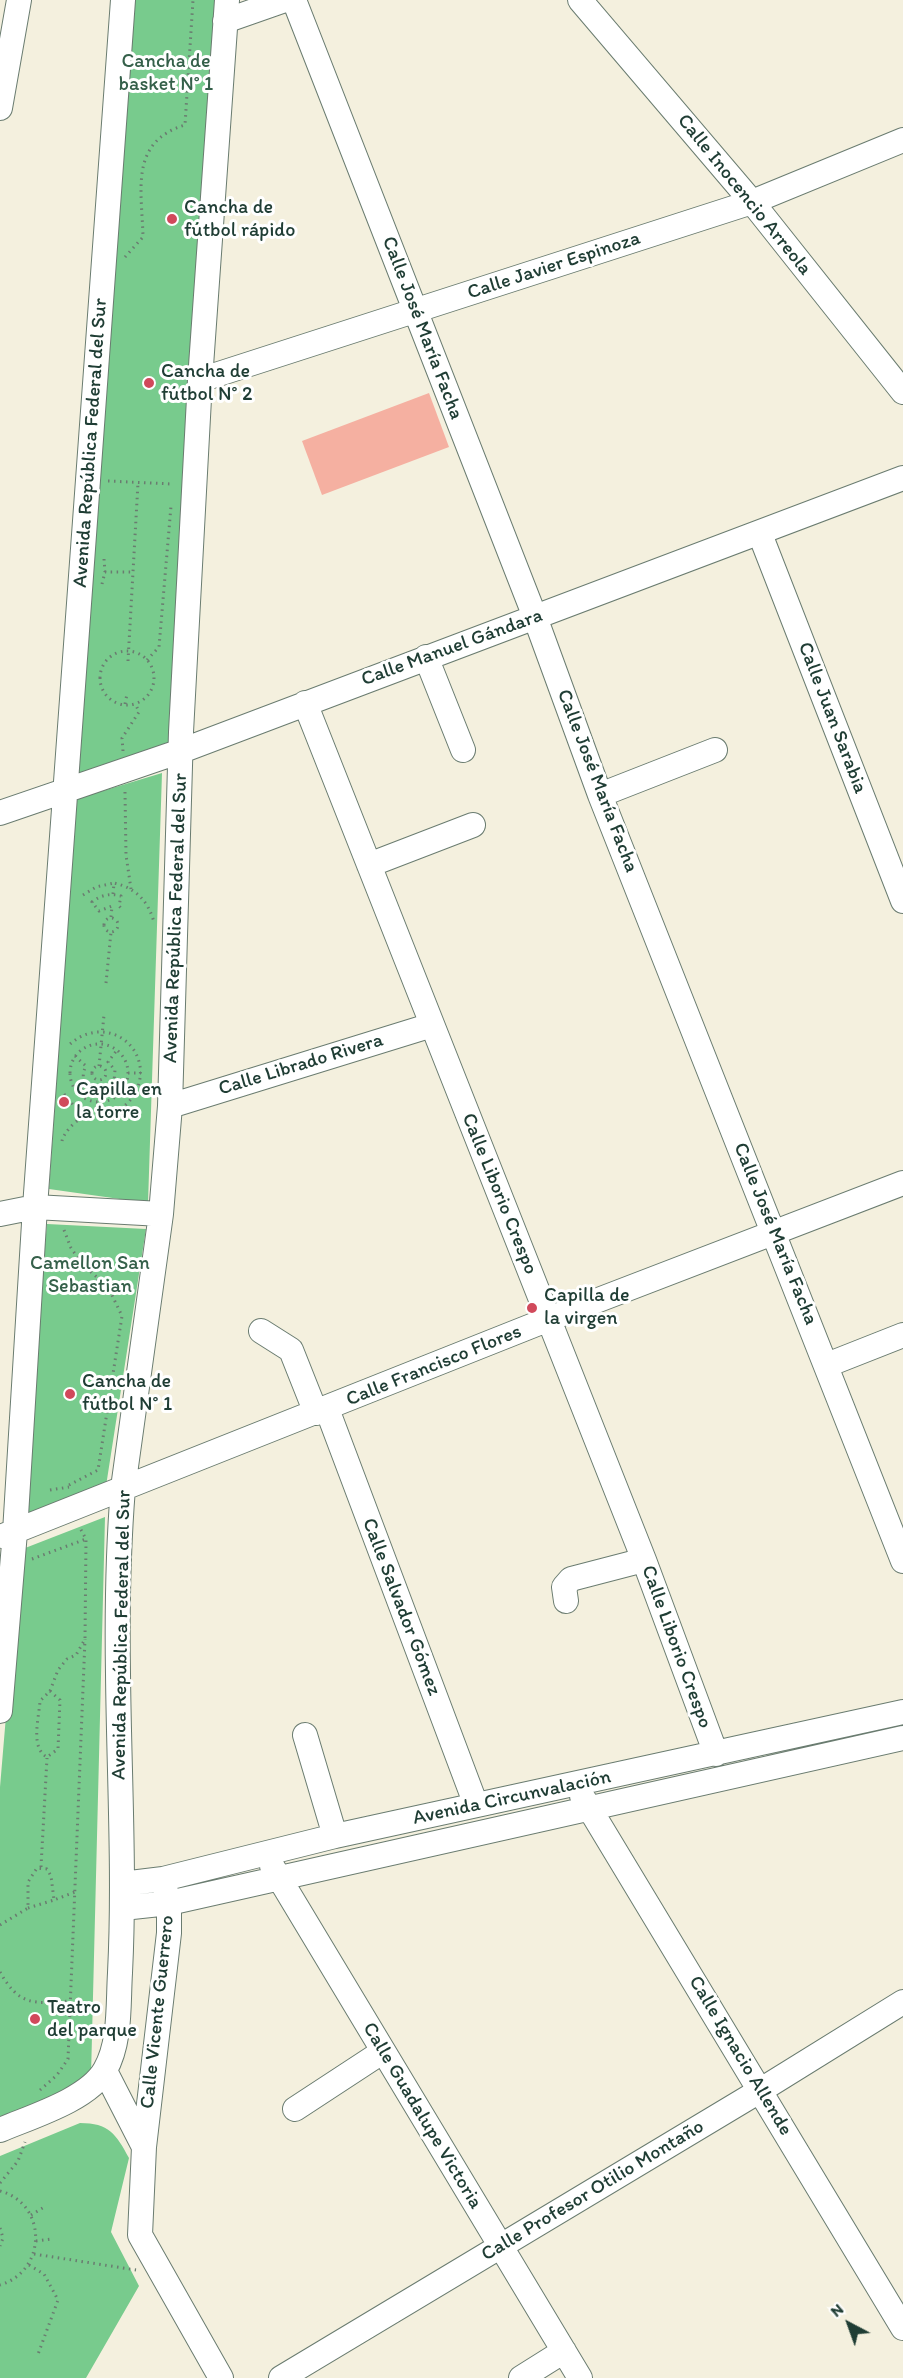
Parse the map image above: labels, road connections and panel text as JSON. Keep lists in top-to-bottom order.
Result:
{
  "streets": {
    "street": [
      "Calle Inocencio Arreola",
      "Calle Javier Espinoza",
      "Calle José María Facha",
      "Avenida República Federal del Sur",
      "Calle Manuel Gándara",
      "Calle Juan Sarabia",
      "Calle Librado Rivera",
      "Calle Liborio Crespo",
      "Calle Francisco Flores",
      "Calle Salvador Gómez",
      "Avenida Circunvalación",
      "Calle Vicente Guerrero",
      "Calle Ignacio Allende",
      "Calle Guadalupe Victoria",
      "Calle Profesor Otilio Montaño"
    ]
  },
  "crossings": [
    ["Calle Inocencio Arreola", "Calle Javier Espinoza"],
    ["Calle Javier Espinoza", "Calle José María Facha"],
    ["Calle Javier Espinoza", "Avenida República Federal del Sur"],
    ["Calle José María Facha", "Calle Manuel Gándara"],
    ["Calle José María Facha", "Calle Francisco Flores"],
    ["Avenida República Federal del Sur", "Calle Manuel Gándara"],
    ["Avenida República Federal del Sur", "Calle Librado Rivera"],
    ["Avenida República Federal del Sur", "Calle Francisco Flores"],
    ["Avenida República Federal del Sur", "Avenida Circunvalación"],
    ["Avenida República Federal del Sur", "Calle Vicente Guerrero"],
    ["Calle Manuel Gándara", "Calle Juan Sarabia"],
    ["Calle Manuel Gándara", "Calle Liborio Crespo"],
    ["Calle Librado Rivera", "Calle Liborio Crespo"],
    ["Calle Liborio Crespo", "Calle Francisco Flores"],
    ["Calle Liborio Crespo", "Avenida Circunvalación"],
    ["Calle Francisco Flores", "Calle Salvador Gómez"],
    ["Calle Salvador Gómez", "Avenida Circunvalación"],
    ["Avenida Circunvalación", "Calle Vicente Guerrero"],
    ["Avenida Circunvalación", "Calle Ignacio Allende"],
    ["Avenida Circunvalación", "Calle Guadalupe Victoria"],
    ["Calle Ignacio Allende", "Calle Profesor Otilio Montaño"],
    ["Calle Guadalupe Victoria", "Calle Profesor Otilio Montaño"]
  ],
  "parks": ["Cancha de basket N° 1", "Camellon San Sebastian"],
  "places": [
    "Cancha de fútbol rápido",
    "Cancha de fútbol N° 2",
    "Capilla en la torre",
    "Capilla de la virgen",
    "Cancha de fútbol N° 1",
    "Teatro del parque"
  ],
  "north": "top left"
}
